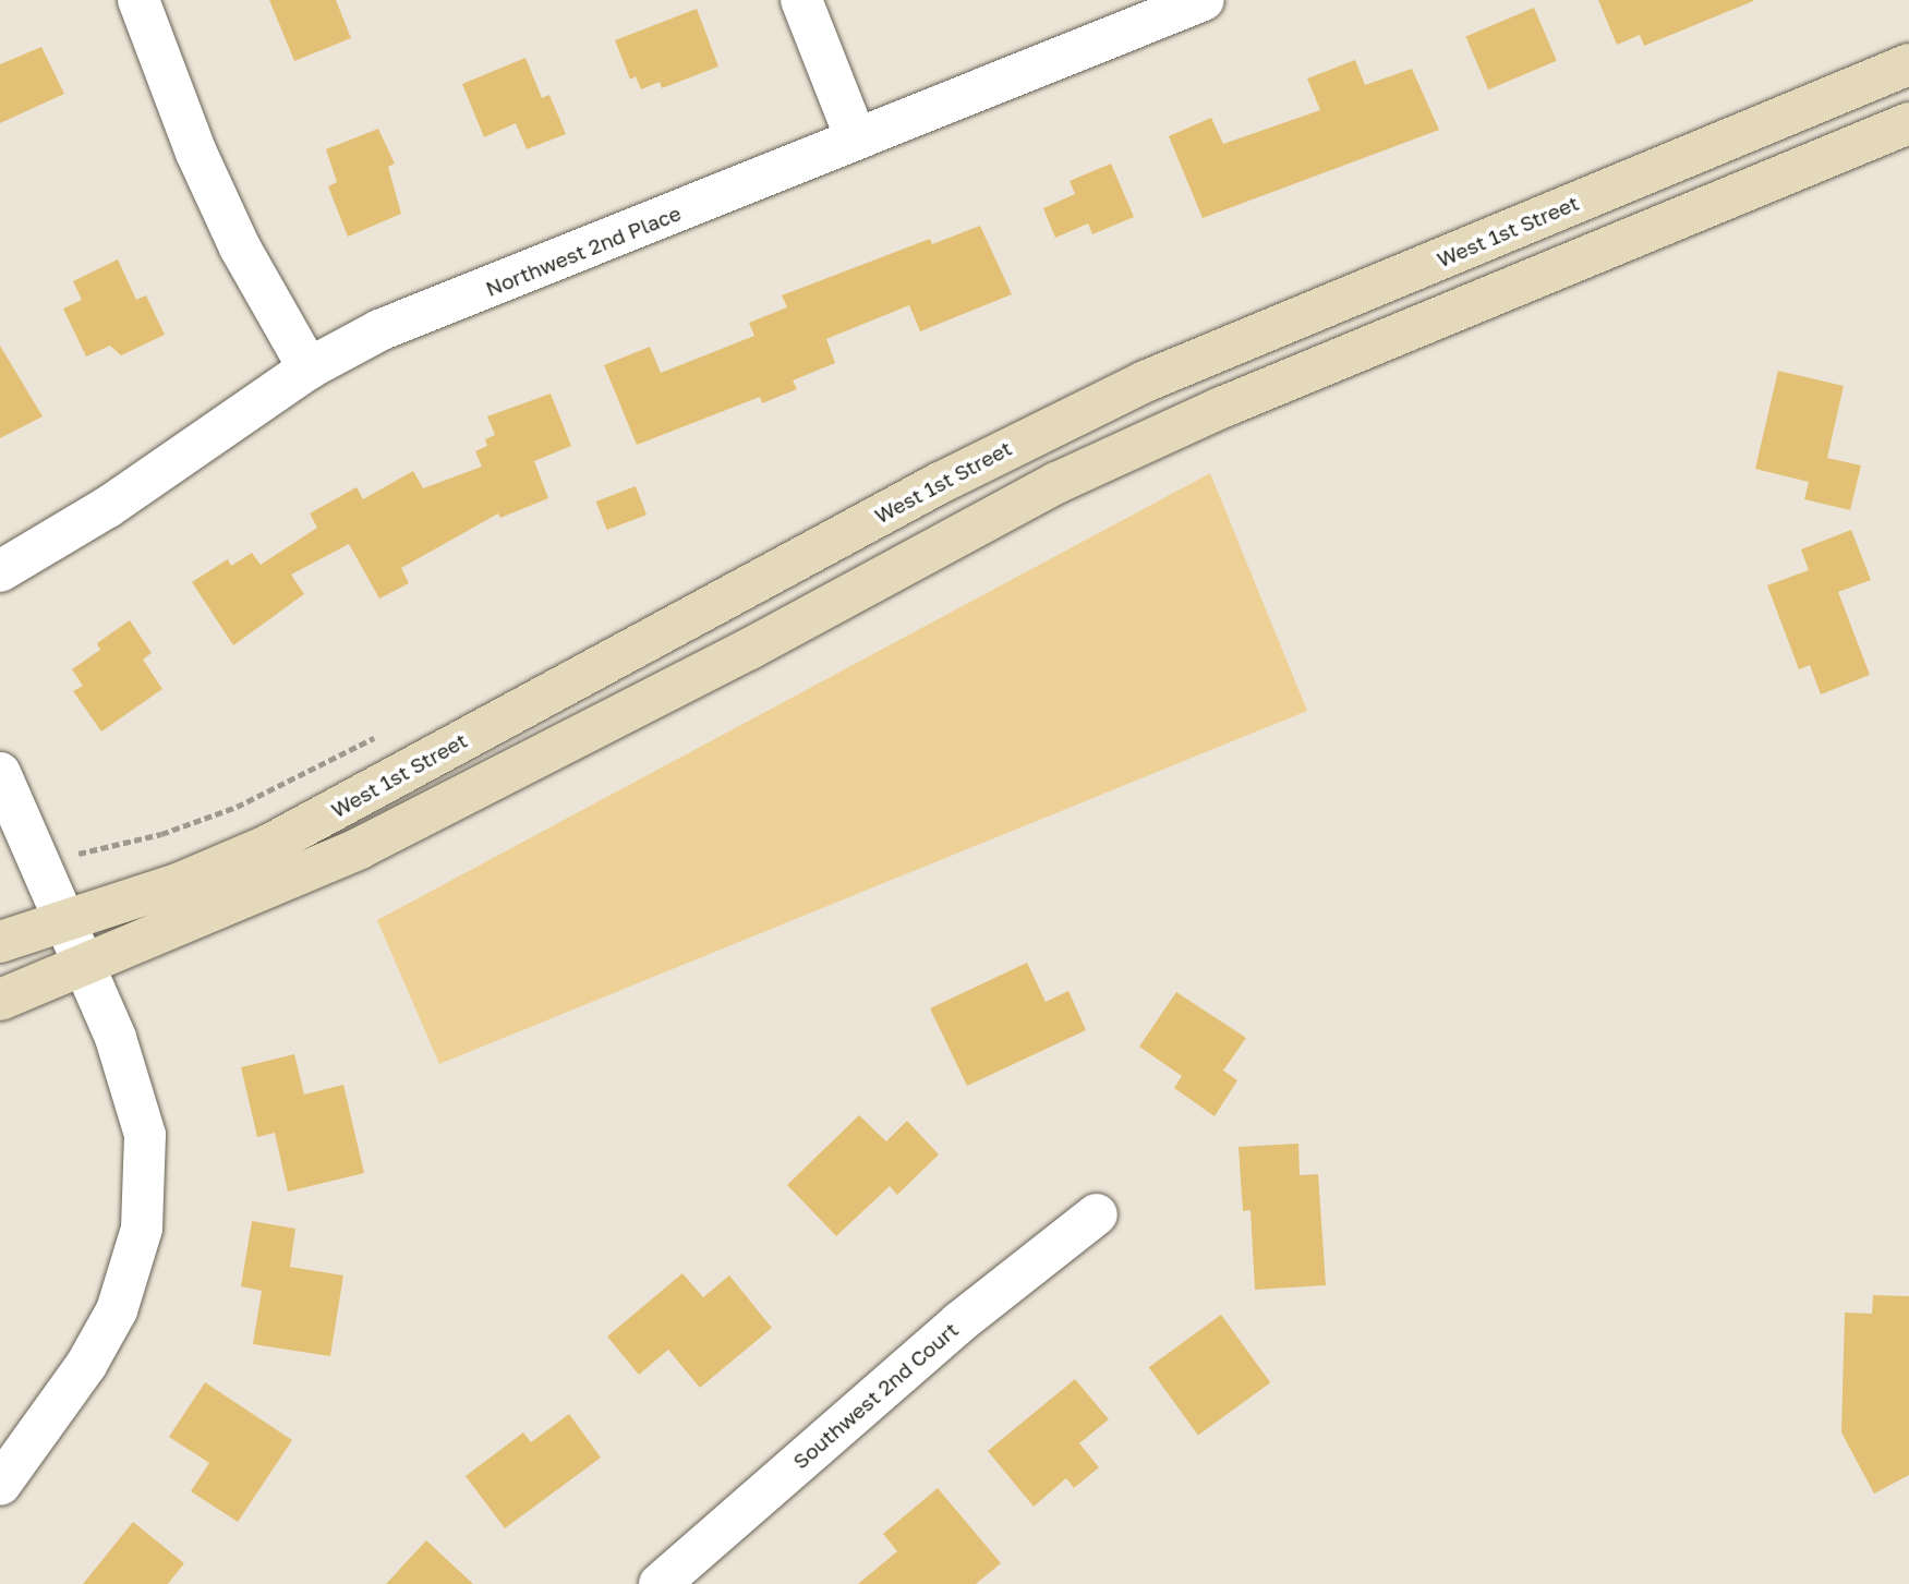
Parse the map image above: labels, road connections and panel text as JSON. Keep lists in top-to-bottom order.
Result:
{
  "streets": {
    "main road": ["West 1st Street"],
    "street": ["Northwest 2nd Place", "Southwest 2nd Court"]
  }
}
